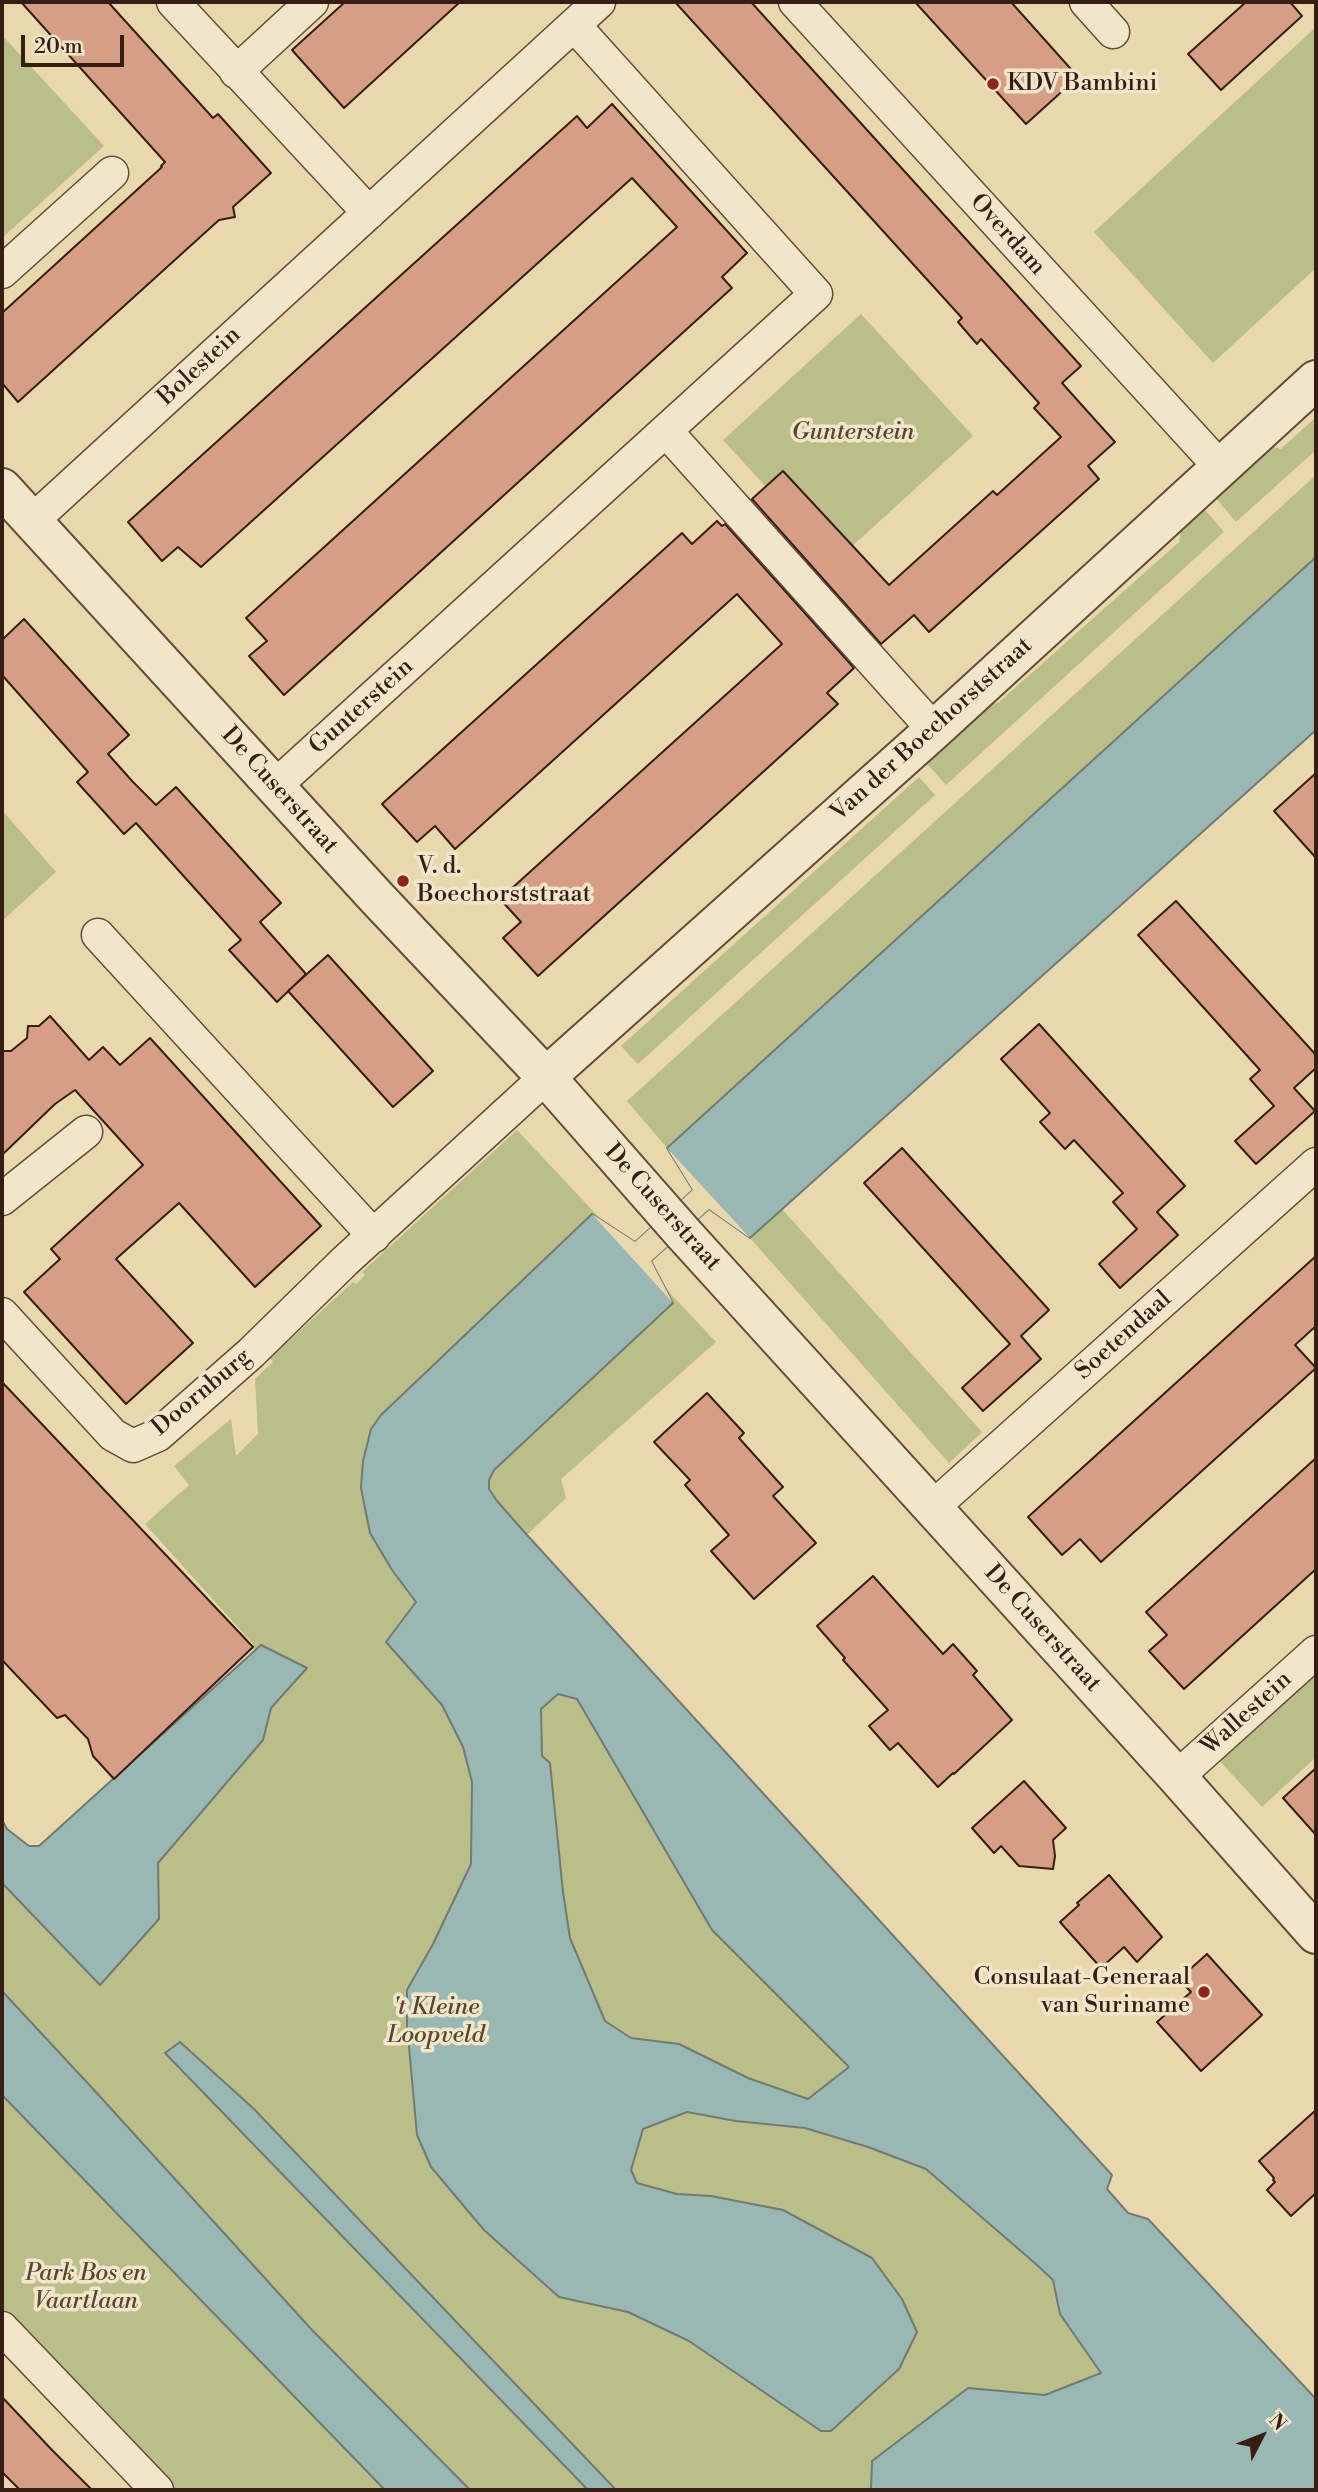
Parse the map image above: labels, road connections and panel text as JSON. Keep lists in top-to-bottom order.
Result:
{
  "streets": {
    "street": [
      "Overdam",
      "Bolestein",
      "Gunterstein",
      "Van der Boechorststraat",
      "De Cuserstraat",
      "Soetendaal",
      "Doornburg",
      "Wallestein"
    ]
  },
  "crossings": [
    ["Overdam", "Van der Boechorststraat"],
    ["Bolestein", "Gunterstein"],
    ["Bolestein", "De Cuserstraat"],
    ["Gunterstein", "De Cuserstraat"],
    ["Van der Boechorststraat", "De Cuserstraat"],
    ["Van der Boechorststraat", "Doornburg"],
    ["De Cuserstraat", "Soetendaal"],
    ["De Cuserstraat", "Doornburg"],
    ["De Cuserstraat", "Wallestein"]
  ],
  "parks": ["Gunterstein", "'t Kleine Loopveld", "Park Bos en Vaartlaan"],
  "places": ["KDV Bambini", "V. d. Boechorststraat", "Consulaat-Generaal van Suriname"],
  "scale_bar": "20 m",
  "north": "top right"
}
